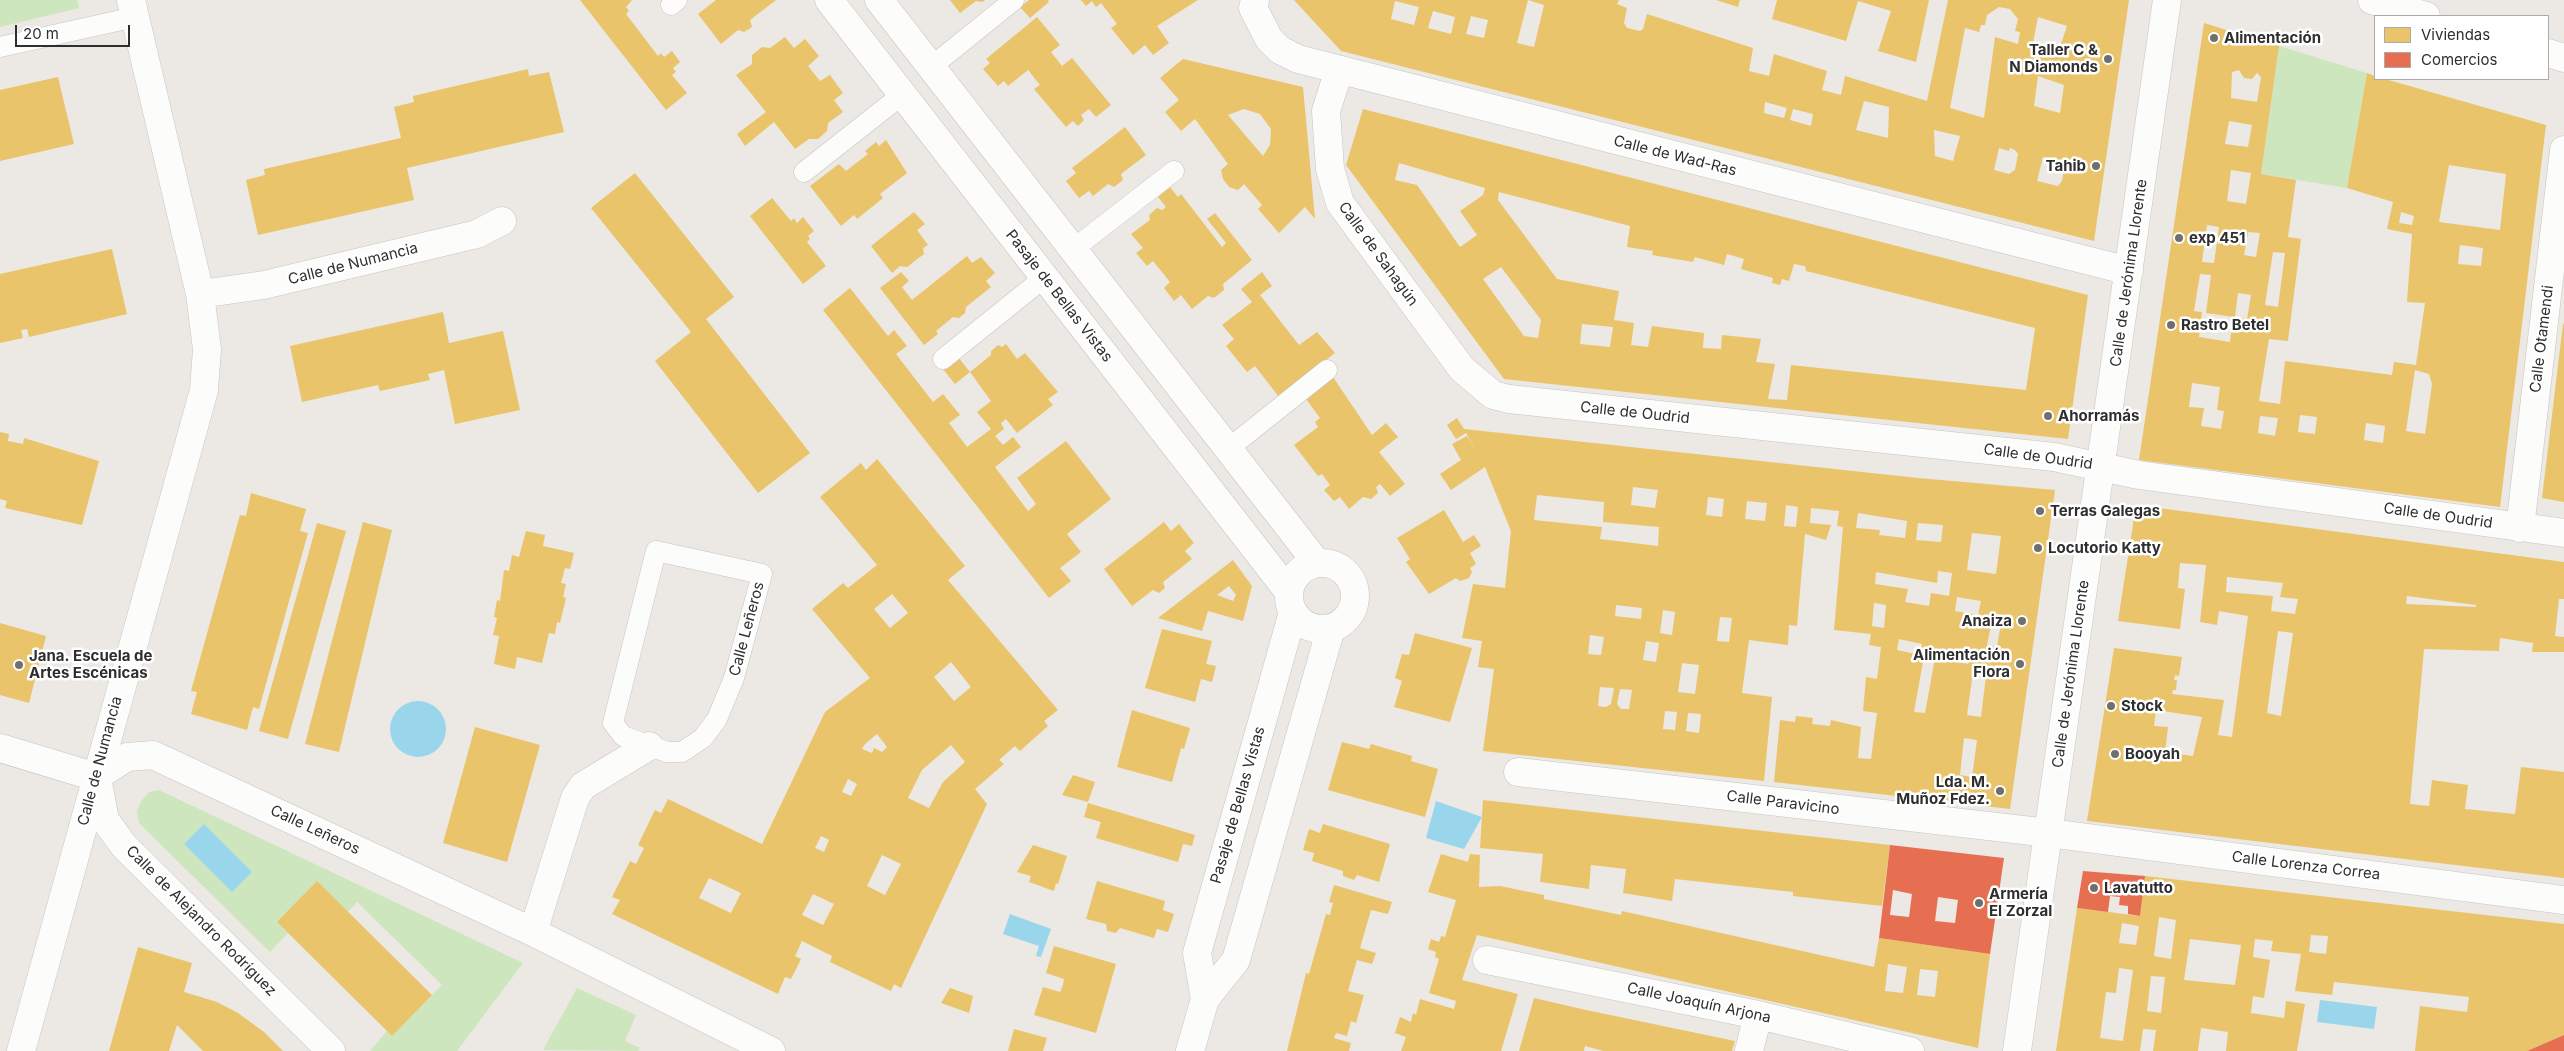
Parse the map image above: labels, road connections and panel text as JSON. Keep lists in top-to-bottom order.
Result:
{
  "streets": {
    "street": [
      "Calle de Wad-Ras",
      "Calle de Sahagún",
      "Calle de Numancia",
      "Calle de Jerónima Llorente",
      "Pasaje de Bellas Vistas",
      "Calle Otamendi",
      "Calle de Oudrid",
      "Calle Leñeros",
      "Calle Paravicino",
      "Calle Lorenza Correa",
      "Calle de Alejandro Rodríguez",
      "Calle Joaquín Arjona"
    ]
  },
  "crossings": [
    ["Calle de Wad-Ras", "Calle de Sahagún"],
    ["Calle de Wad-Ras", "Calle de Jerónima Llorente"],
    ["Calle de Sahagún", "Calle de Oudrid"],
    ["Calle de Numancia", "Calle Leñeros"],
    ["Calle de Numancia", "Calle de Alejandro Rodríguez"],
    ["Calle de Jerónima Llorente", "Calle de Oudrid"],
    ["Calle de Jerónima Llorente", "Calle Paravicino"],
    ["Calle de Jerónima Llorente", "Calle Lorenza Correa"],
    ["Calle Otamendi", "Calle de Oudrid"],
    ["Calle Leñeros", "Calle de Alejandro Rodríguez"],
    ["Calle Paravicino", "Calle Lorenza Correa"]
  ],
  "places": [
    "Alimentación",
    "Taller C & N Diamonds",
    "Tahib",
    "exp 451",
    "Rastro Betel",
    "Ahorramás",
    "Terras Galegas",
    "Locutorio Katty",
    "Anaiza",
    "Alimentación Flora",
    "Jana. Escuela de Artes Escénicas",
    "Stock",
    "Booyah",
    "Lda. M. Muñoz Fdez.",
    "Lavatutto",
    "Armería El Zorzal"
  ],
  "legend": ["Viviendas", "Comercios"],
  "scale_bar": "20 m"
}
